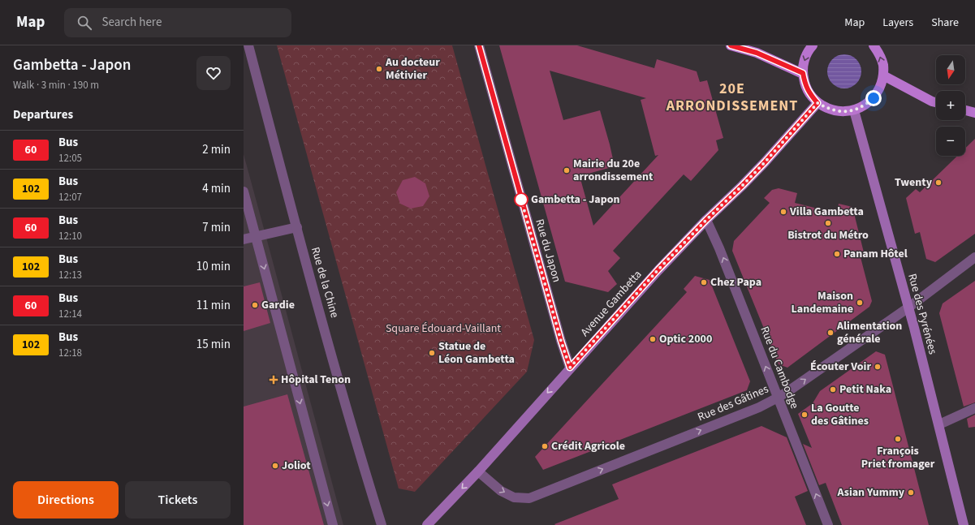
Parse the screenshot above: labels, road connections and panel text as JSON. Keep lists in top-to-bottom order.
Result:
{
  "streets": {
    "main road": ["Avenue Gambetta", "Rue des Pyrénées"],
    "street": [
      "Rue du Japon",
      "Rue de la Chine",
      "Rue du Cambodge",
      "Rue des Gâtines"
    ]
  },
  "crossings": [
    ["Rue du Japon", "Avenue Gambetta"],
    ["Avenue Gambetta", "Rue du Cambodge"],
    ["Avenue Gambetta", "Rue des Gâtines"],
    ["Rue des Pyrénées", "Rue des Gâtines"],
    ["Rue du Cambodge", "Rue des Gâtines"]
  ],
  "one_way": ["Avenue Gambetta", "Rue du Cambodge", "Rue des Gâtines"],
  "districts": ["20E ARRONDISSEMENT"],
  "parks": ["Square Édouard-Vaillant"],
  "places": {
    "other": [
      "Au docteur Métivier",
      "Mairie du 20e arrondissement",
      "Twenty",
      "Gambetta - Japon",
      "Villa Gambetta",
      "Bistrot du Métro",
      "Panam Hôtel",
      "Chez Papa",
      "Maison Landemaine",
      "Gardie",
      "Alimentation générale",
      "Optic 2000",
      "Statue de Léon Gambetta",
      "Écouter Voir",
      "Petit Naka",
      "La Goutte des Gâtines",
      "François Priet fromager",
      "Crédit Agricole",
      "Joliot",
      "Asian Yummy"
    ],
    "health": ["Hôpital Tenon"]
  },
  "lines": ["bus line 60"],
  "north": "bottom",
  "page": {
    "header": "Map",
    "search": "Search here",
    "nav": ["Map", "Layers", "Share"],
    "heading": [
      ["Gambetta - Japon", "Walk · 3 min · 190 m"],
      "Departures"
    ],
    "map_buttons": ["+", "−"],
    "list": [
      {
        "mark": "60",
        "name": "Bus",
        "note": "12:05",
        "value": "2 min"
      },
      {
        "mark": "102",
        "name": "Bus",
        "note": "12:07",
        "value": "4 min"
      },
      {
        "mark": "60",
        "name": "Bus",
        "note": "12:10",
        "value": "7 min"
      },
      {
        "mark": "102",
        "name": "Bus",
        "note": "12:13",
        "value": "10 min"
      },
      {
        "mark": "60",
        "name": "Bus",
        "note": "12:14",
        "value": "11 min"
      },
      {
        "mark": "102",
        "name": "Bus",
        "note": "12:18",
        "value": "15 min"
      }
    ],
    "buttons": ["Directions", "Tickets"]
  }
}
